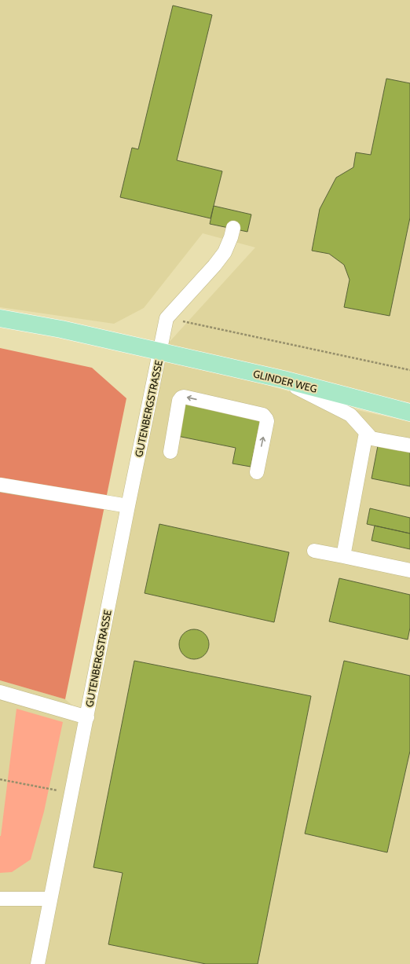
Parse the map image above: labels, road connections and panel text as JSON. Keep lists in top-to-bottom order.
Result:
{
  "streets": {
    "main road": ["GLINDER WEG"],
    "street": ["GUTENBERGSTRASSE"]
  },
  "crossings": [
    ["GLINDER WEG", "GUTENBERGSTRASSE"]
  ]
}
